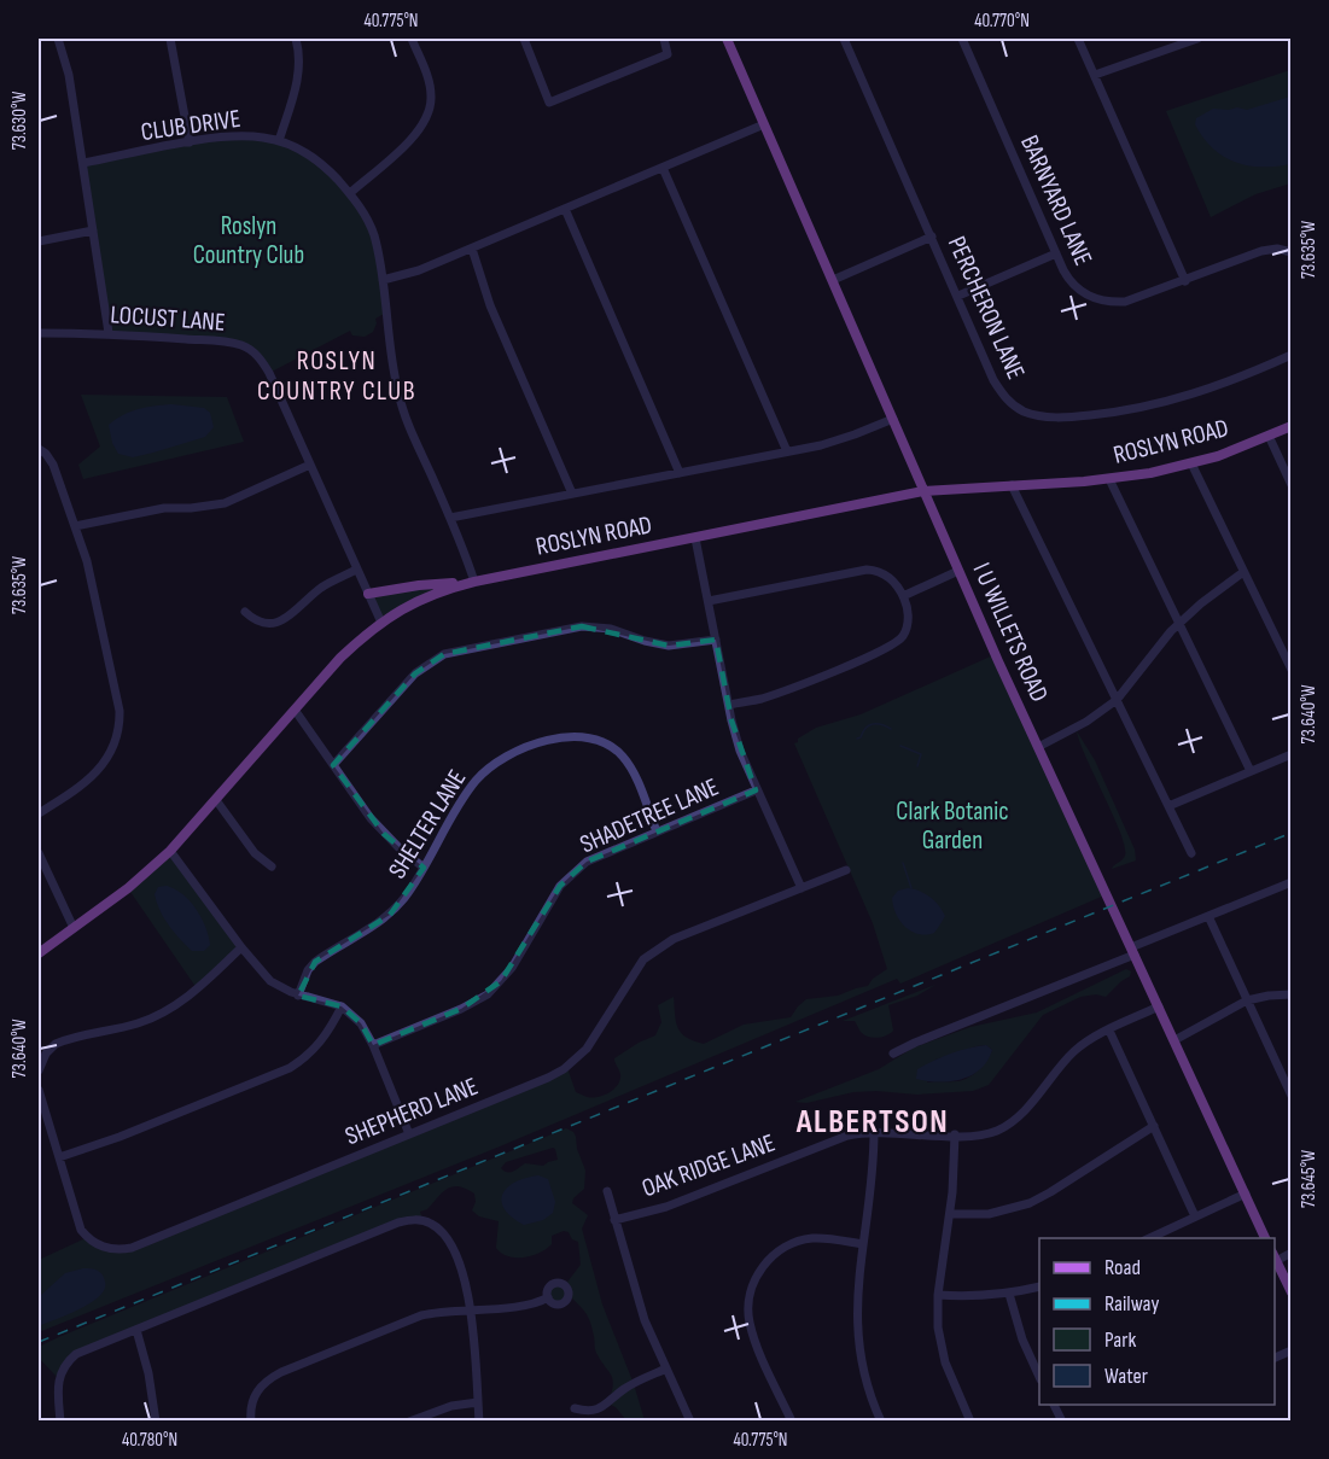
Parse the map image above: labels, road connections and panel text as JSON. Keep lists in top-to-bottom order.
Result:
{
  "streets": {
    "main road": ["ROSLYN ROAD", "I U WILLETS ROAD"],
    "street": [
      "CLUB DRIVE",
      "BARNYARD LANE",
      "PERCHERON LANE",
      "LOCUST LANE",
      "SHADETREE LANE",
      "SHELTER LANE",
      "SHEPHERD LANE",
      "OAK RIDGE LANE"
    ]
  },
  "crossings": [
    ["CLUB DRIVE", "ROSLYN ROAD"],
    ["LOCUST LANE", "ROSLYN ROAD"],
    ["ROSLYN ROAD", "I U WILLETS ROAD"],
    ["I U WILLETS ROAD", "OAK RIDGE LANE"],
    ["SHADETREE LANE", "SHELTER LANE"]
  ],
  "districts": ["ROSLYN COUNTRY CLUB", "ALBERTSON"],
  "parks": ["Roslyn Country Club", "Clark Botanic Garden"],
  "legend": [
    "Road",
    "Railway",
    "Park",
    "Water"
  ],
  "coordinates": [
    "40.775°N",
    "40.770°N",
    "73.630°W",
    "73.635°W",
    "73.640°W",
    "73.645°W",
    "40.780°N"
  ]
}
